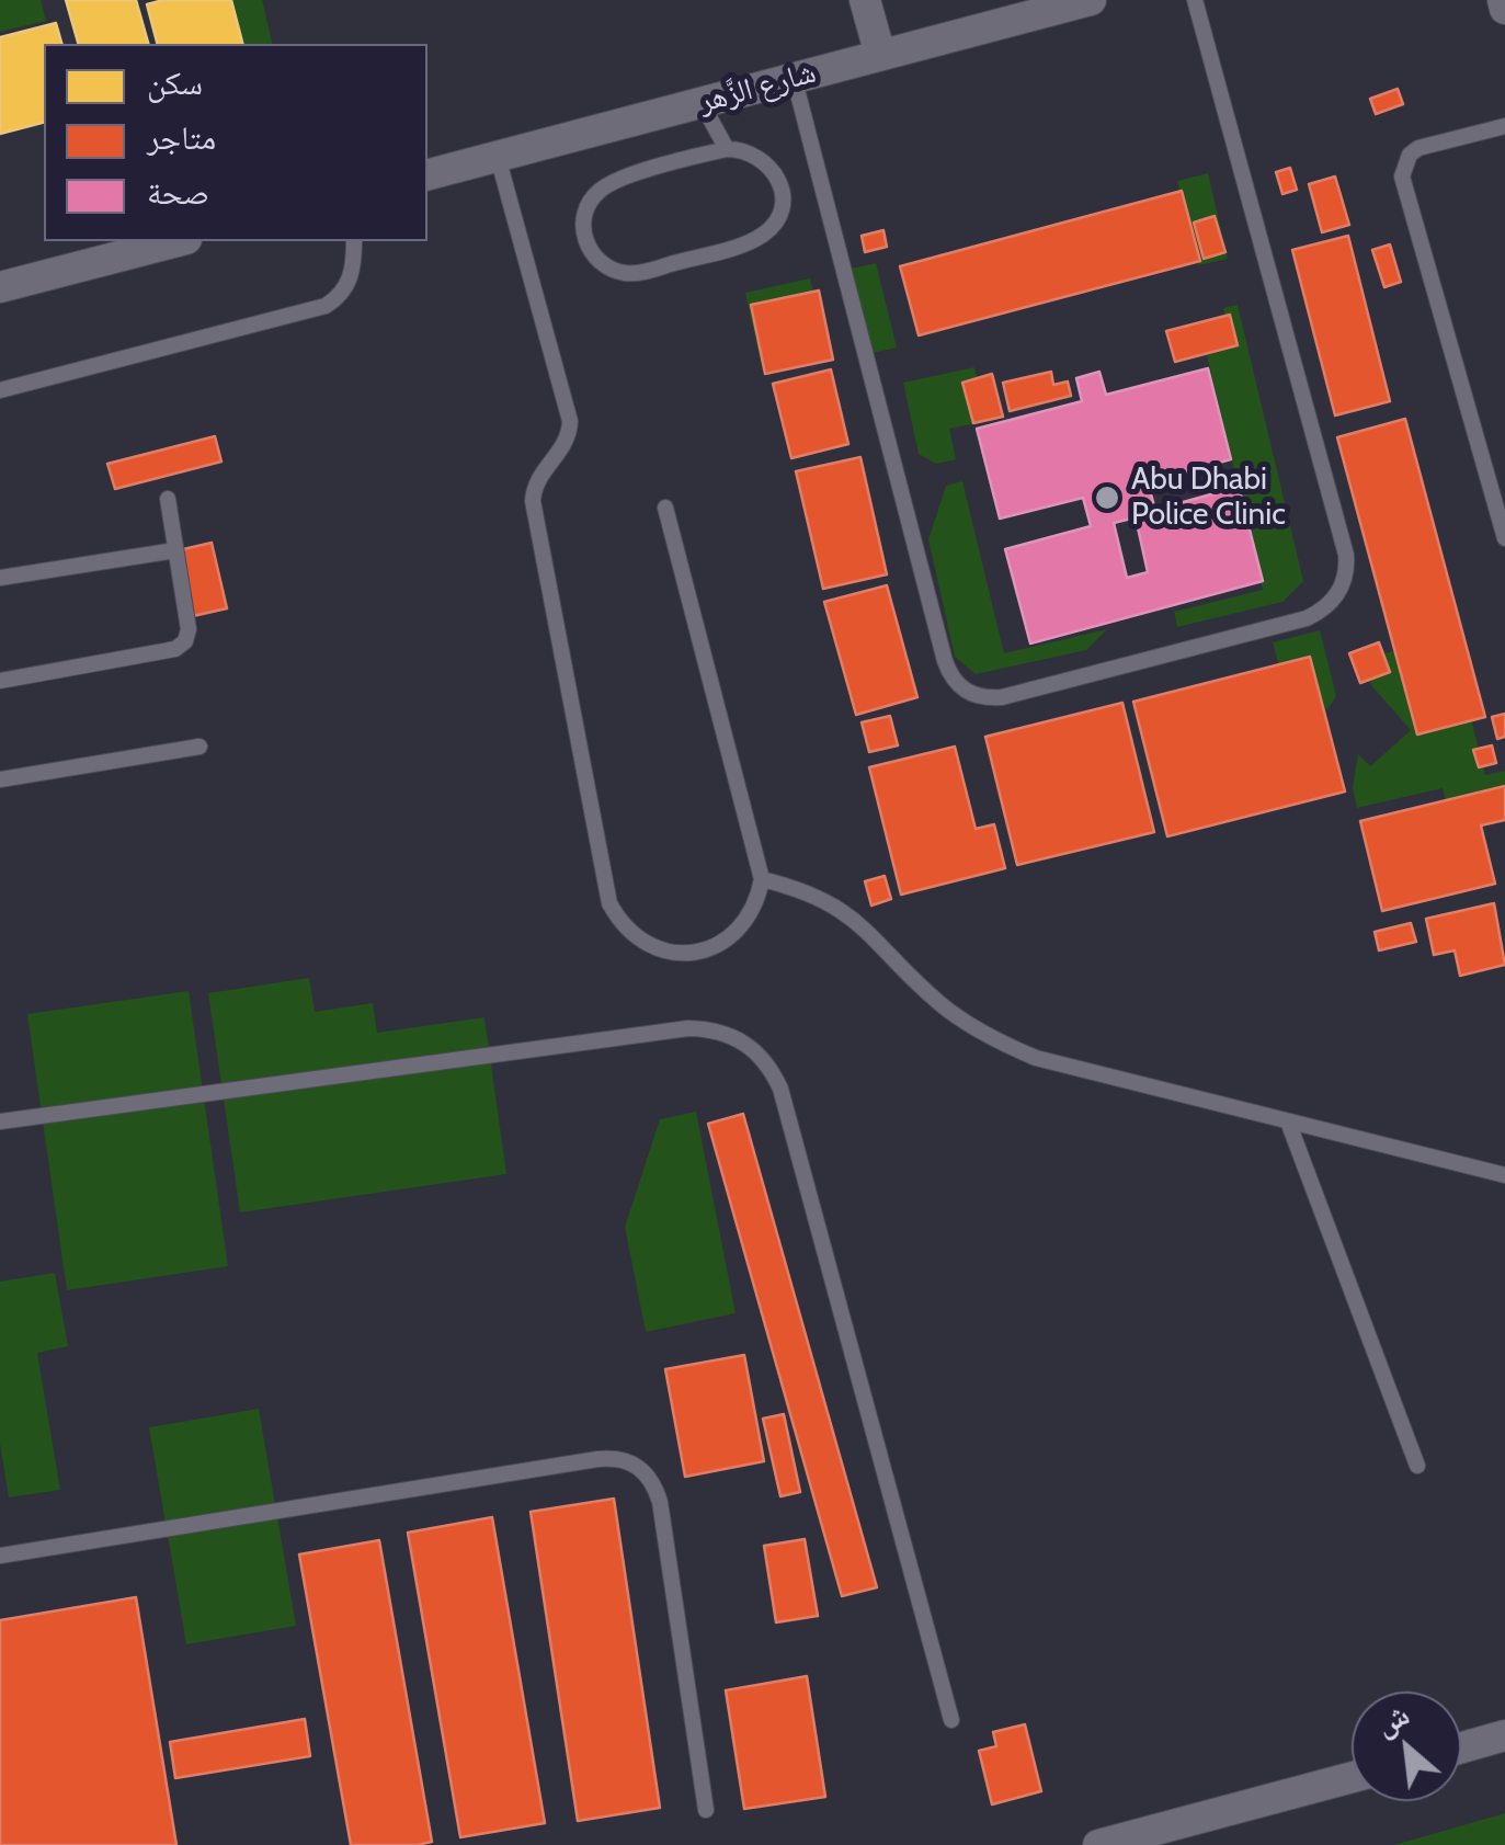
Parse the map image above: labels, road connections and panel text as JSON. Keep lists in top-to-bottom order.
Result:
{
  "streets": {
    "street": ["شارع الزَّهر"]
  },
  "places": ["Abu Dhabi Police Clinic"],
  "legend": ["سكن", "متاجر", "صحة"],
  "north": "top left"
}
